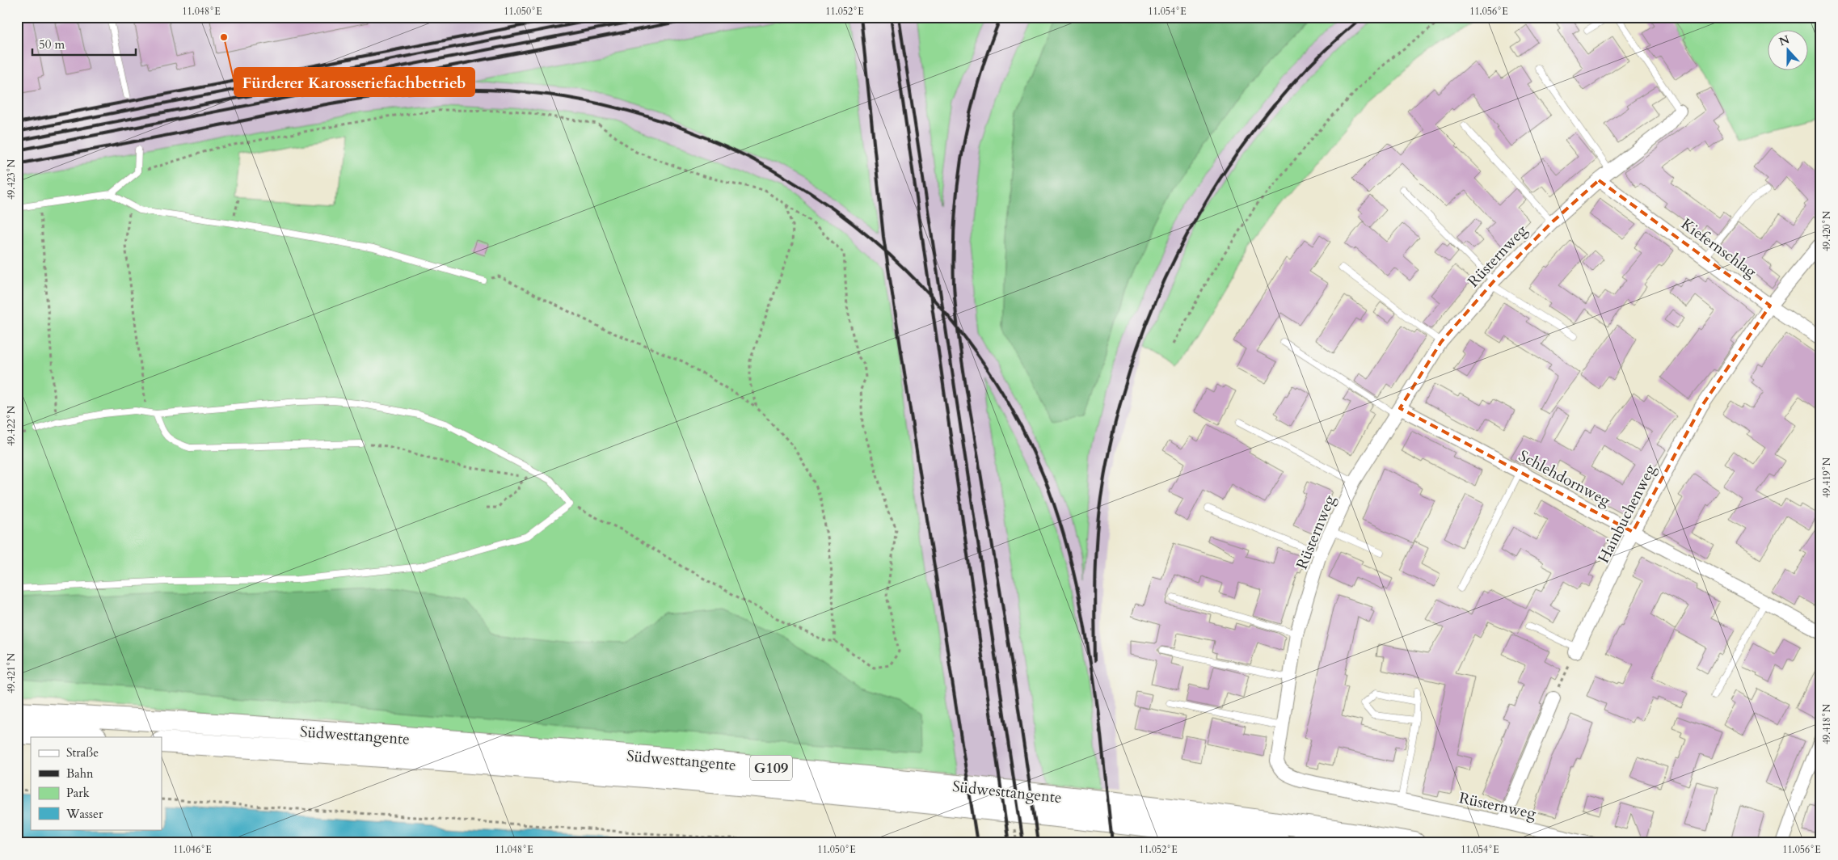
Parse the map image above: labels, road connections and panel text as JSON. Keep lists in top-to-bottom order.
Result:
{
  "streets": {
    "highway": ["Südwesttangente", "G109"],
    "street": [
      "Kiefernschlag",
      "Rüsternweg",
      "Schlehdornweg",
      "Hainbuchenweg"
    ]
  },
  "crossings": [
    ["Kiefernschlag", "Rüsternweg"],
    ["Kiefernschlag", "Hainbuchenweg"],
    ["Rüsternweg", "Schlehdornweg"],
    ["Schlehdornweg", "Hainbuchenweg"]
  ],
  "places": ["Fürderer Karosseriefachbetrieb"],
  "legend": [
    "Straße",
    "Bahn",
    "Park",
    "Wasser"
  ],
  "scale_bar": "50 m",
  "north": "top",
  "coordinates": [
    "11.048°E",
    "11.050°E",
    "11.052°E",
    "11.054°E",
    "11.056°E",
    "49.423°N",
    "49.420°N",
    "49.422°N",
    "49.419°N",
    "49.421°N",
    "49.418°N",
    "11.046°E"
  ]
}
